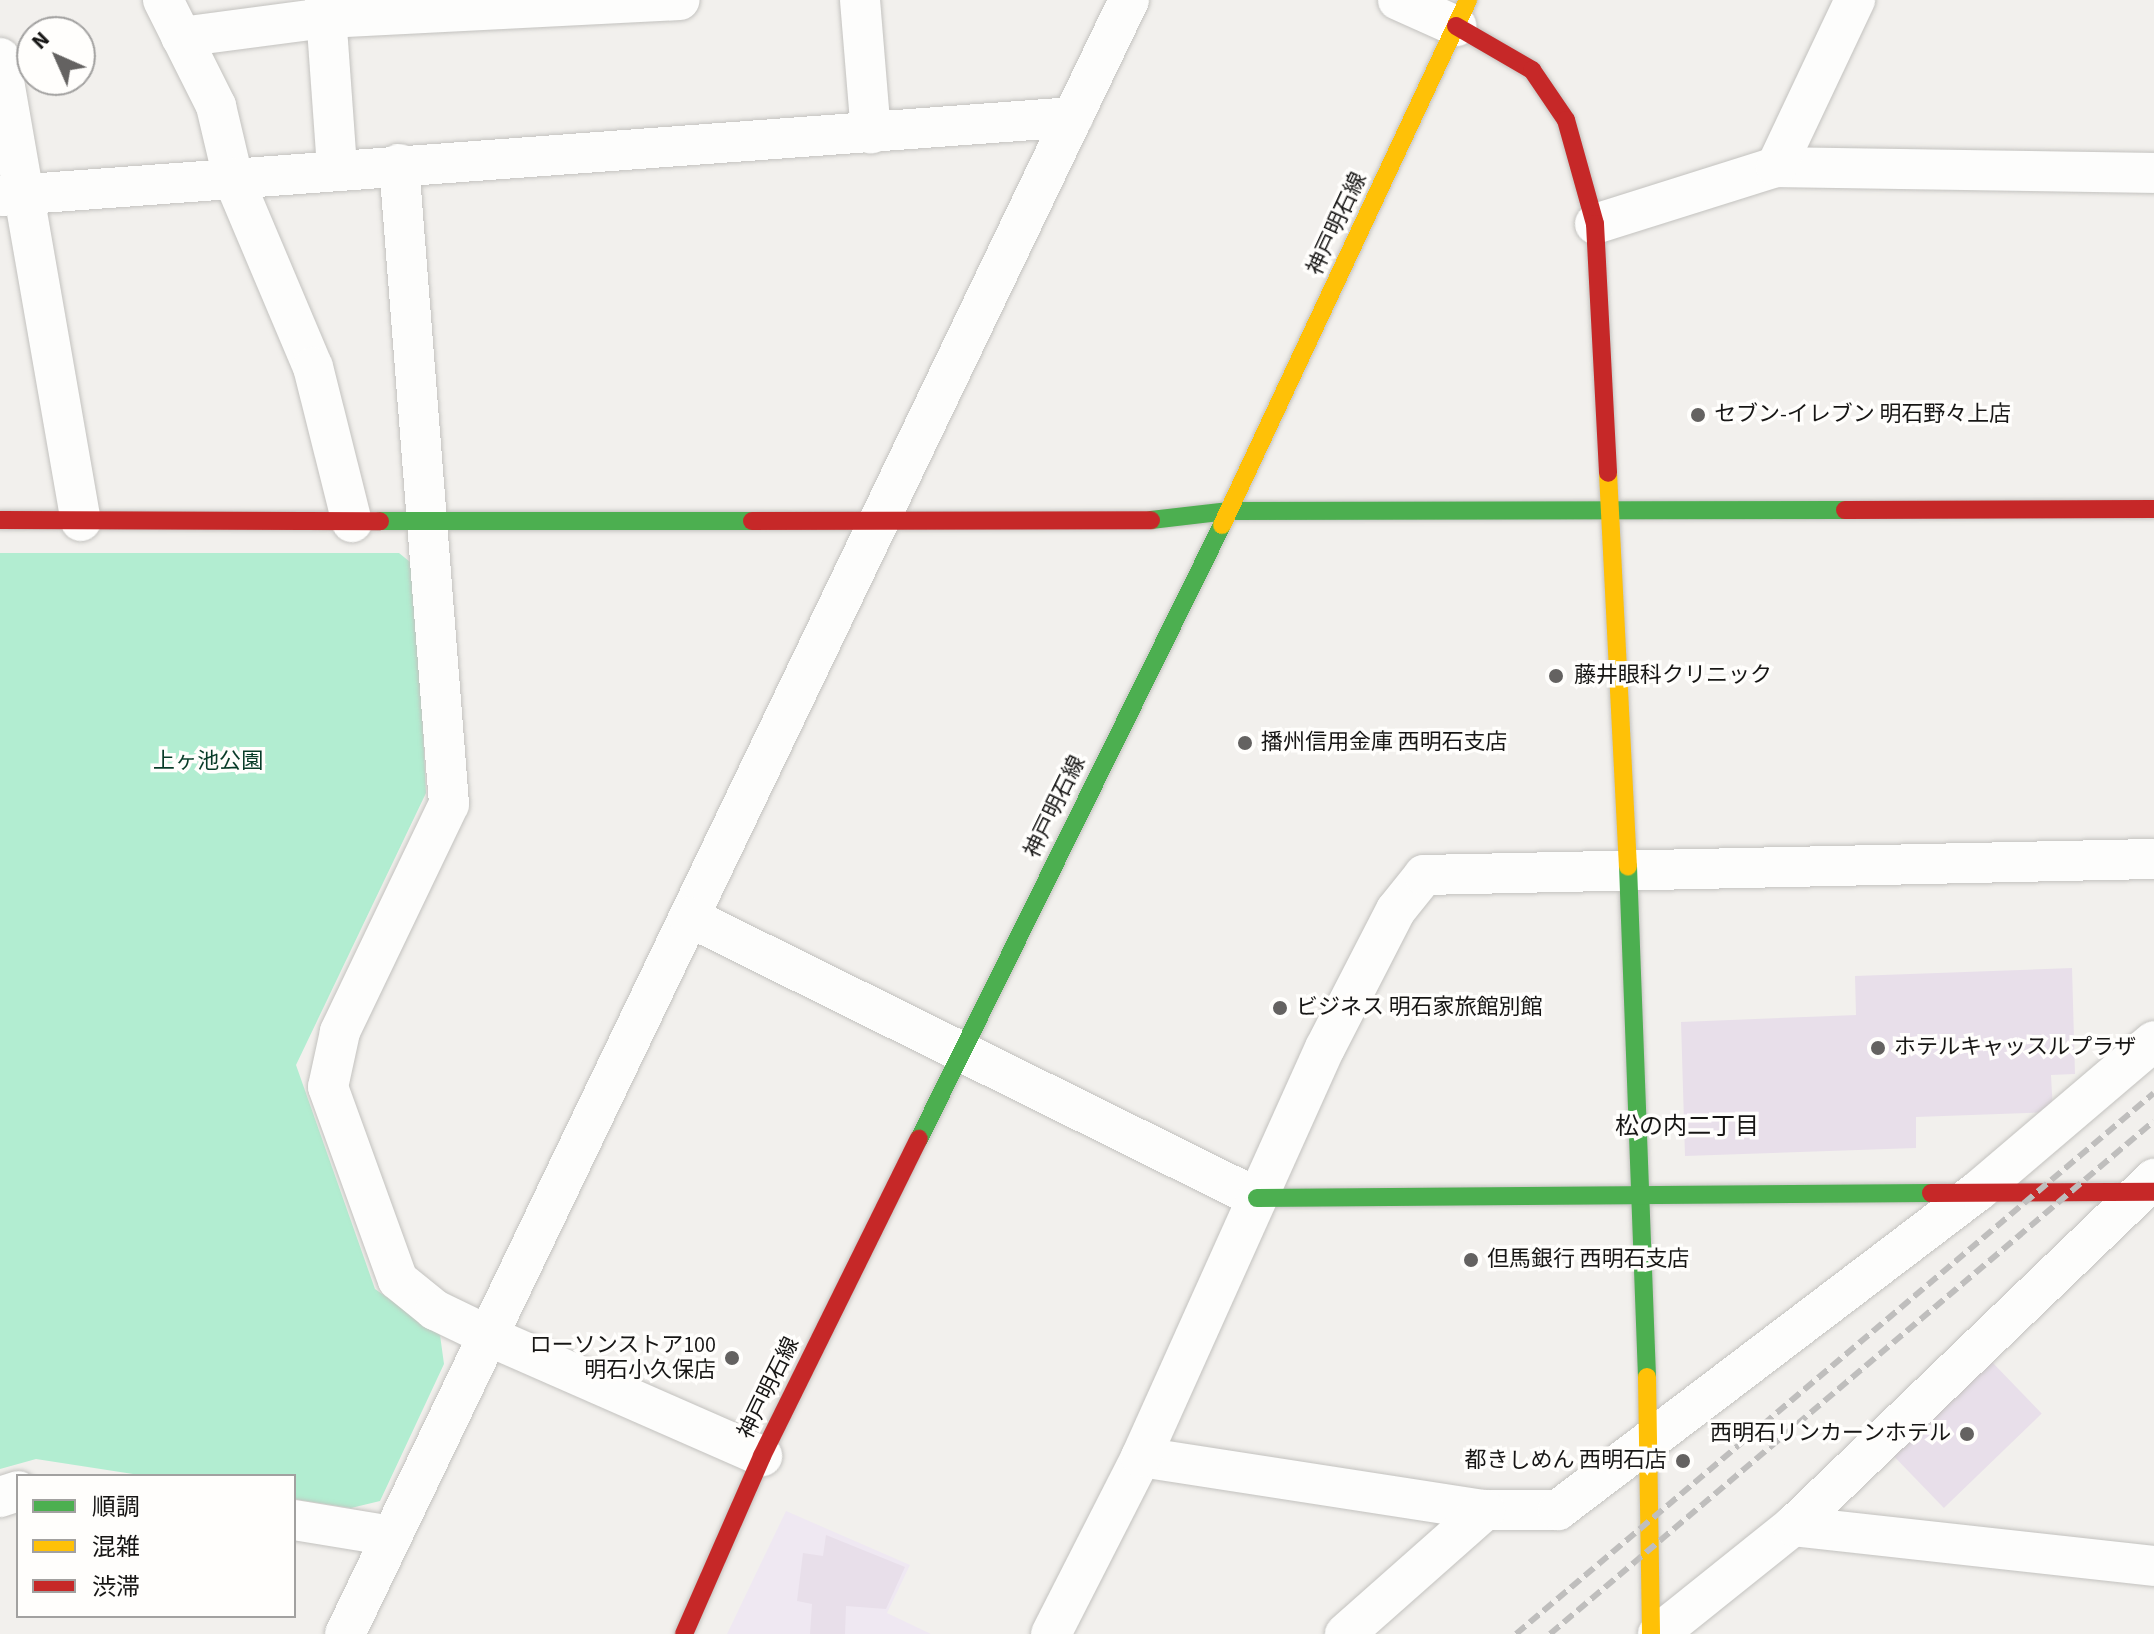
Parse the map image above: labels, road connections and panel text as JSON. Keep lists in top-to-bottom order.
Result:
{
  "streets": {
    "street": ["神戸明石線"]
  },
  "districts": ["松の内二丁目"],
  "parks": ["上ヶ池公園"],
  "places": [
    "セブン-イレブン 明石野々上店",
    "藤井眼科クリニック",
    "播州信用金庫 西明石支店",
    "ビジネス 明石家旅館別館",
    "ホテルキャッスルプラザ",
    "但馬銀行 西明石支店",
    "ローソンストア100 明石小久保店",
    "西明石リンカーンホテル",
    "都きしめん 西明石店"
  ],
  "legend": ["順調", "混雑", "渋滞"],
  "north": "top left"
}
